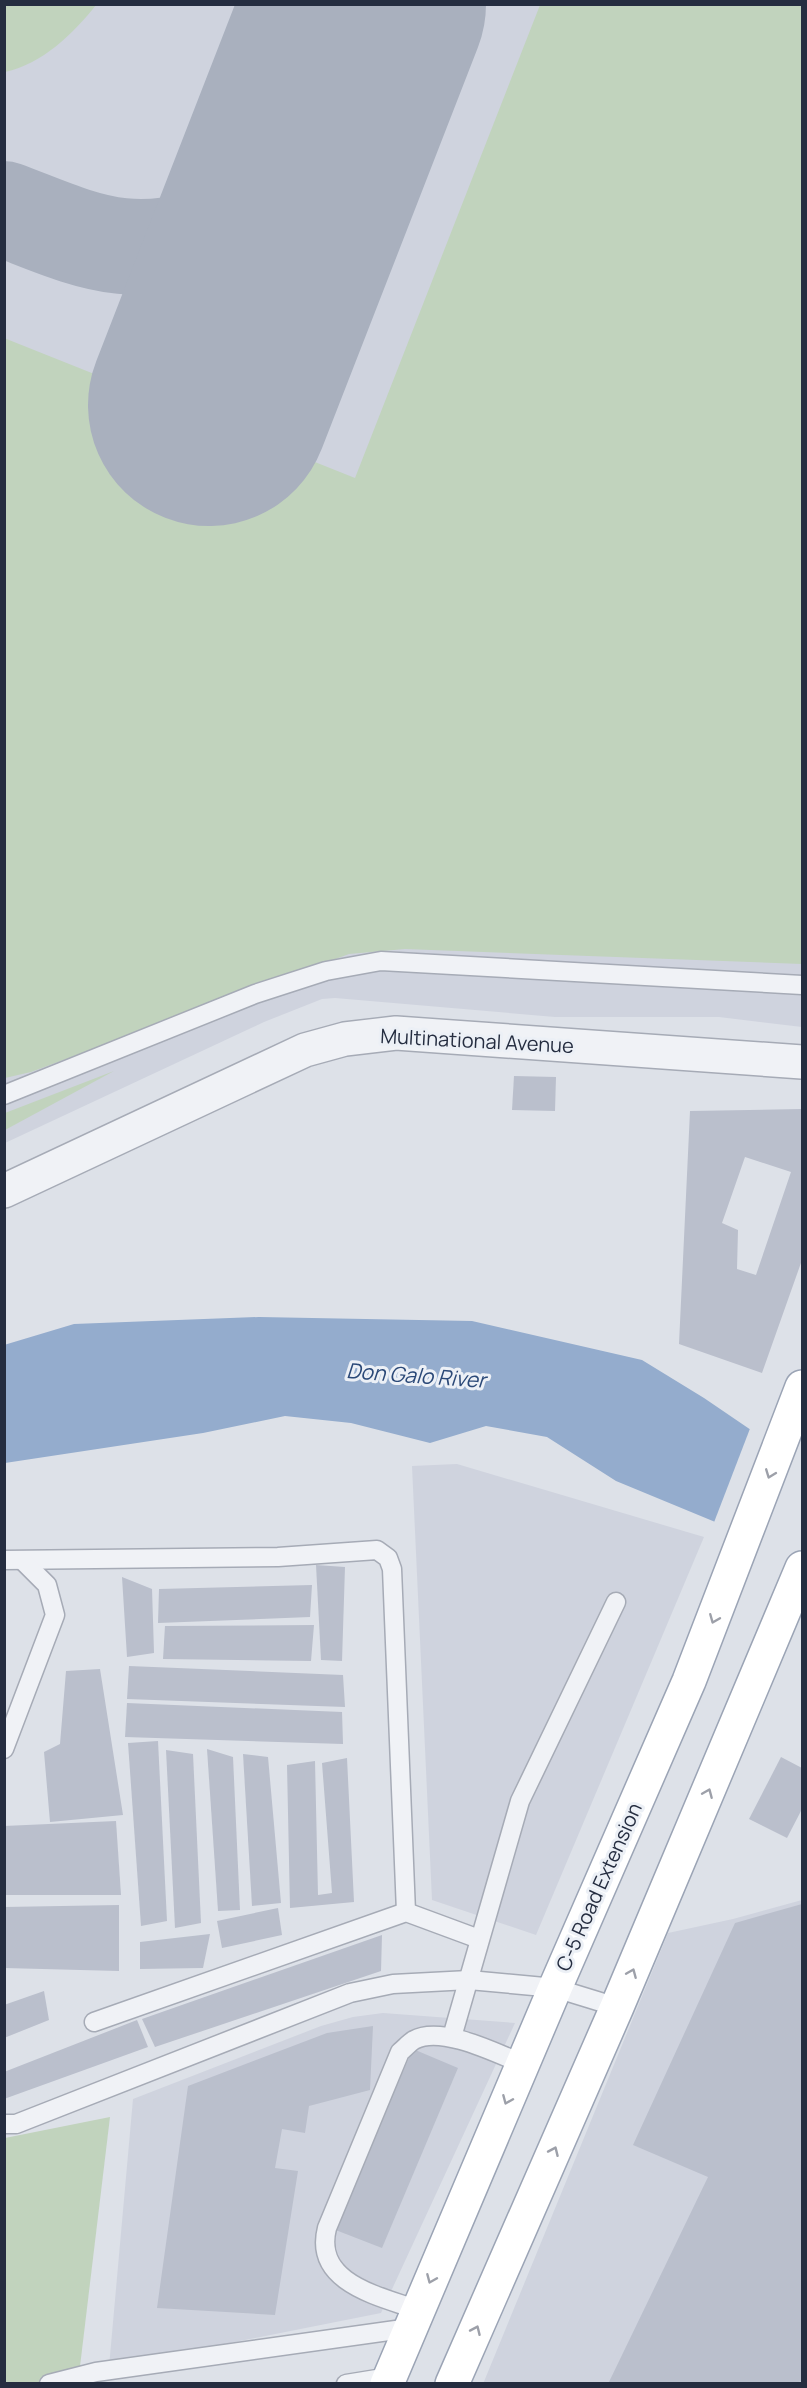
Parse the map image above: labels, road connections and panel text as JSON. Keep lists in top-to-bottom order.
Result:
{
  "streets": {
    "main road": ["C-5 Road Extension"],
    "street": ["Multinational Avenue"]
  },
  "water": ["Don Galo River"]
}
